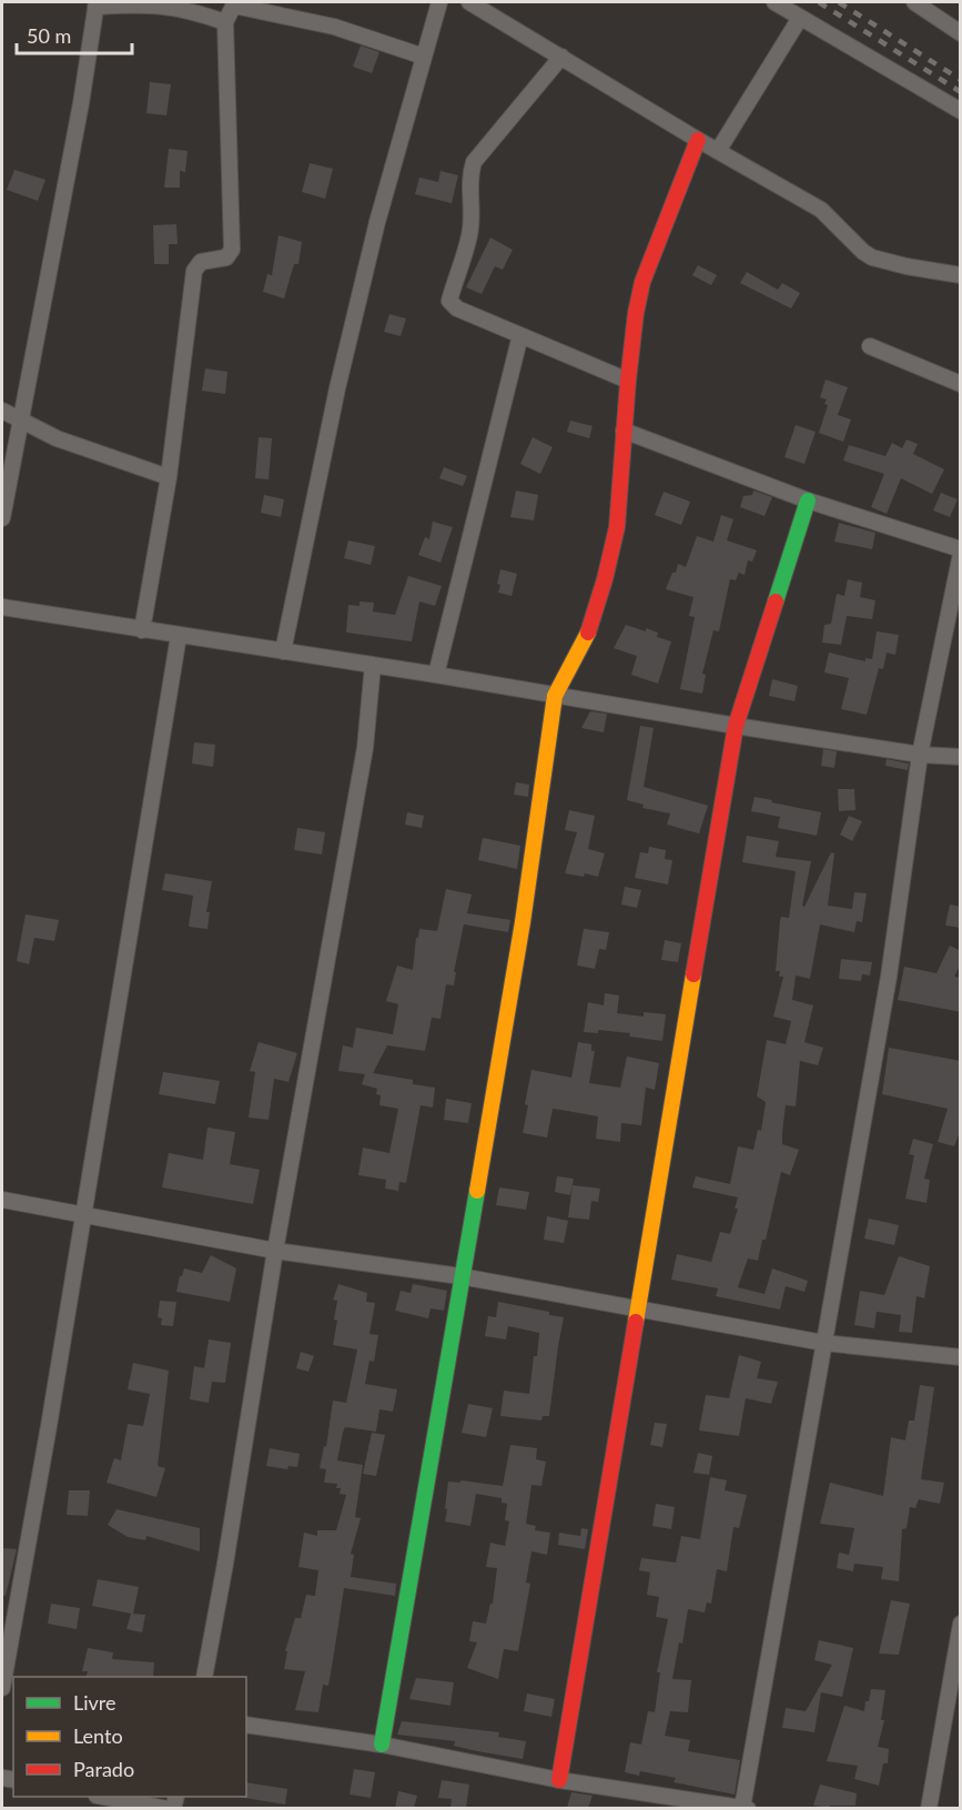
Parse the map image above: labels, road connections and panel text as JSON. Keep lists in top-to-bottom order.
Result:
{
  "legend": ["Livre", "Lento", "Parado"],
  "scale_bar": "50 m"
}
